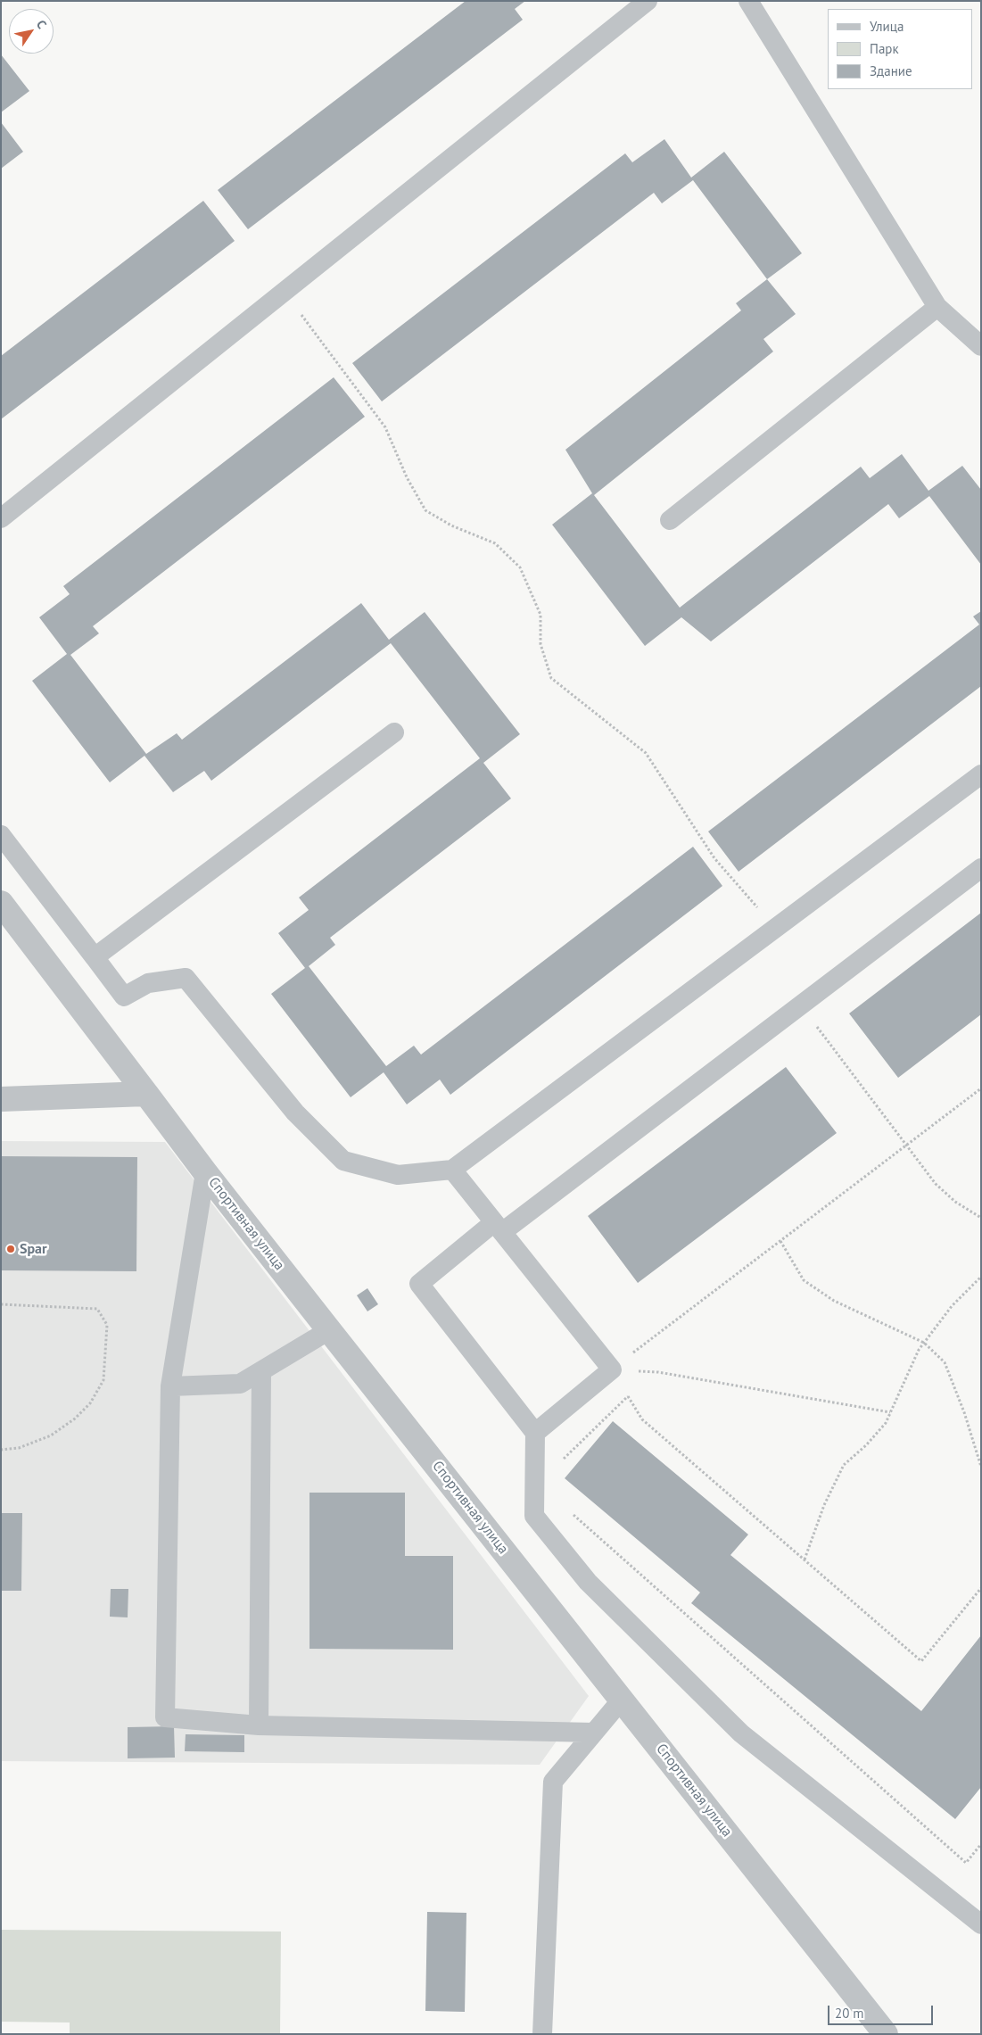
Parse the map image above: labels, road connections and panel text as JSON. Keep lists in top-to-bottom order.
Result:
{
  "streets": {
    "street": ["Спортивная улица"]
  },
  "places": ["Spar"],
  "legend": ["Улица", "Парк", "Здание"],
  "scale_bar": "20 m",
  "north": "top right"
}
